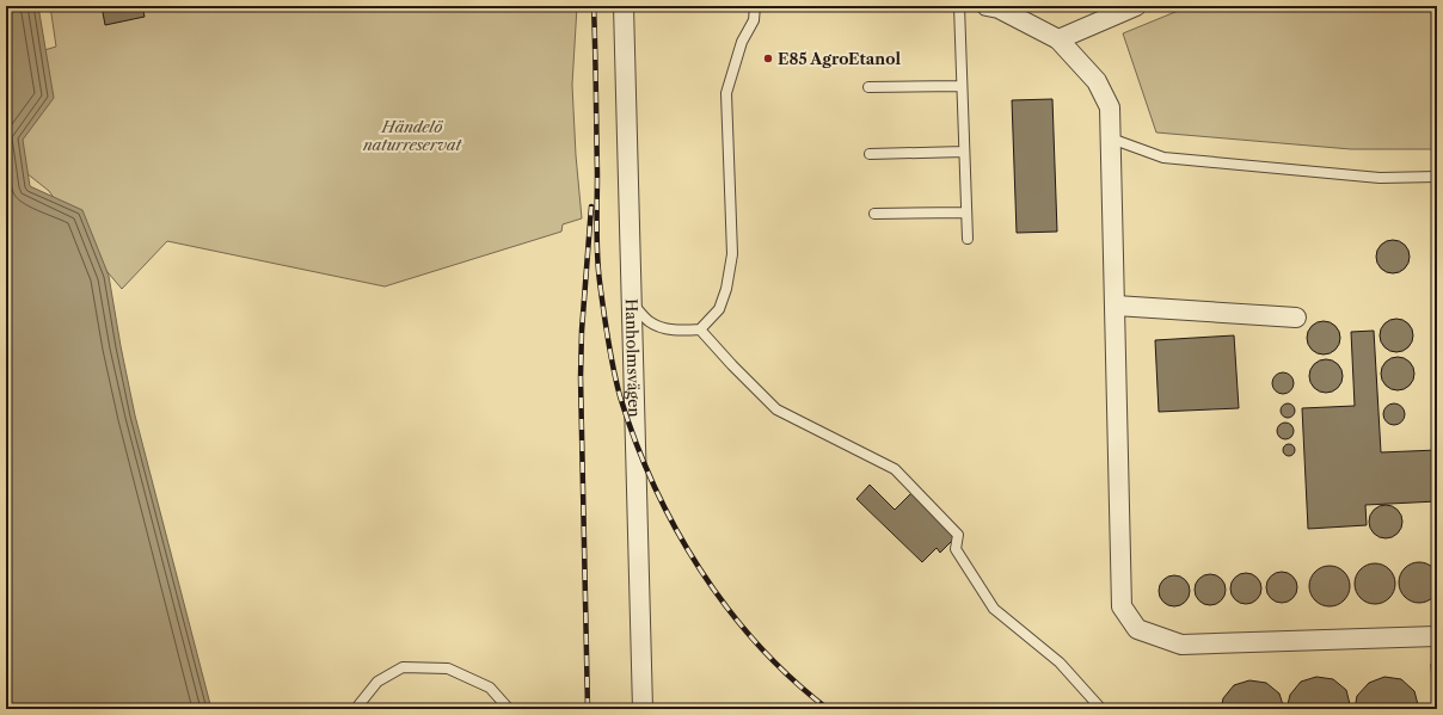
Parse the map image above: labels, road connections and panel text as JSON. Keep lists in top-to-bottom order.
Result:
{
  "streets": {
    "street": ["Hanholmsvägen"]
  },
  "parks": ["Händelö naturreservat"],
  "places": ["E85 AgroEtanol"]
}
